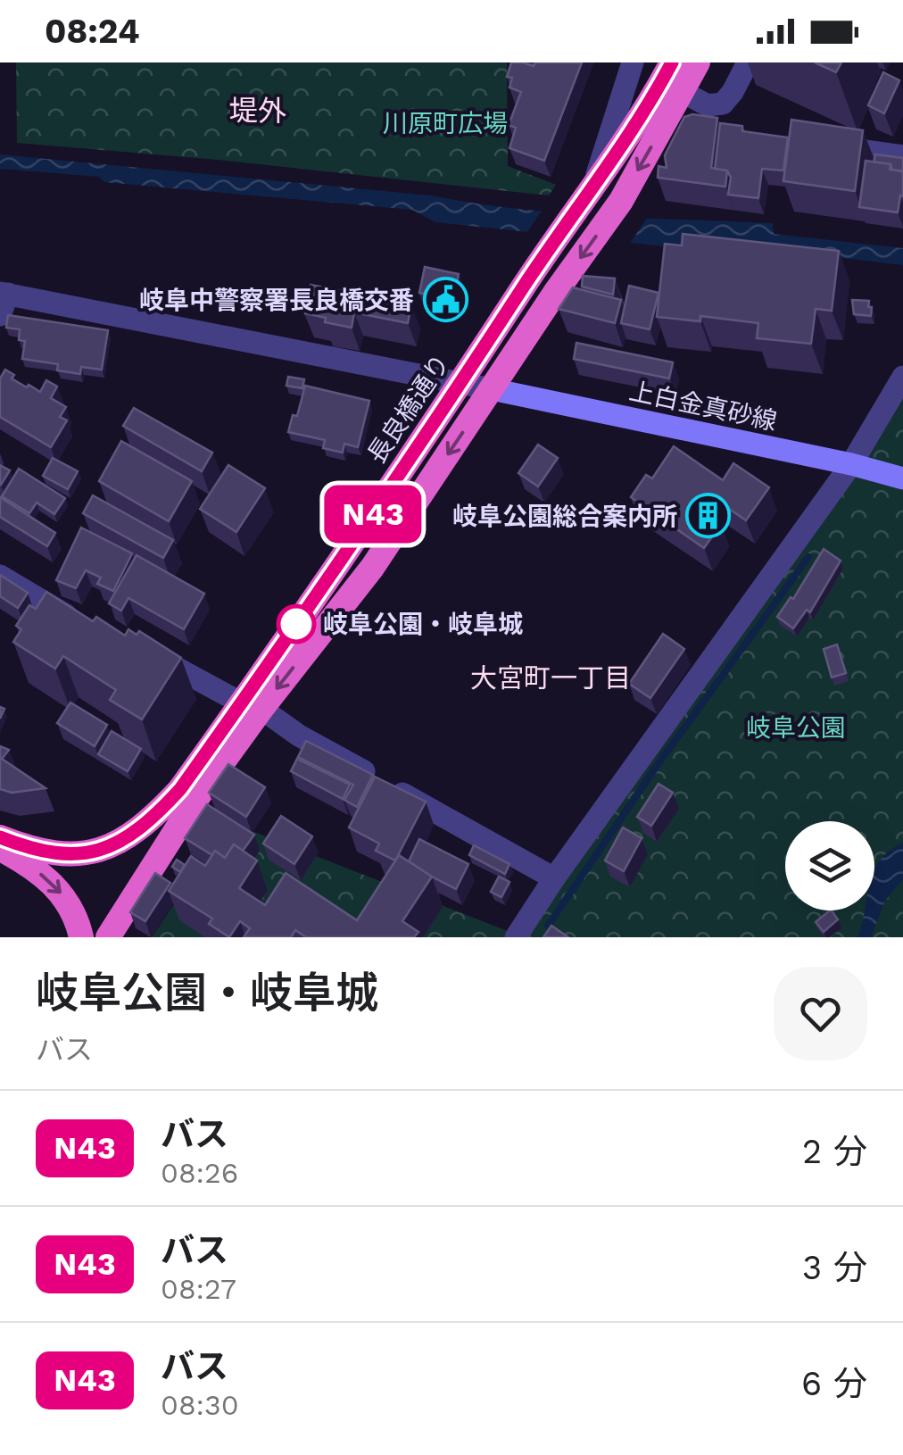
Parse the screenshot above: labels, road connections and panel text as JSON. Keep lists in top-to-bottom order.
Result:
{
  "streets": {
    "highway": ["長良橋通り"],
    "main road": ["上白金真砂線"]
  },
  "crossings": [
    ["上白金真砂線", "長良橋通り"]
  ],
  "districts": ["堤外", "大宮町一丁目"],
  "parks": ["川原町広場", "岐阜公園"],
  "places": {
    "public building": ["岐阜中警察署長良橋交番"],
    "building": ["岐阜公園総合案内所"],
    "other": ["岐阜公園・岐阜城"]
  },
  "lines": ["bus line N43"],
  "page": {
    "status": "08:24",
    "on_map": "N43",
    "heading": ["岐阜公園・岐阜城", "バス"],
    "list": [
      {
        "mark": "N43",
        "name": "バス",
        "note": "08:26",
        "value": "2 分"
      },
      {
        "mark": "N43",
        "name": "バス",
        "note": "08:27",
        "value": "3 分"
      },
      {
        "mark": "N43",
        "name": "バス",
        "note": "08:30",
        "value": "6 分"
      }
    ]
  }
}
